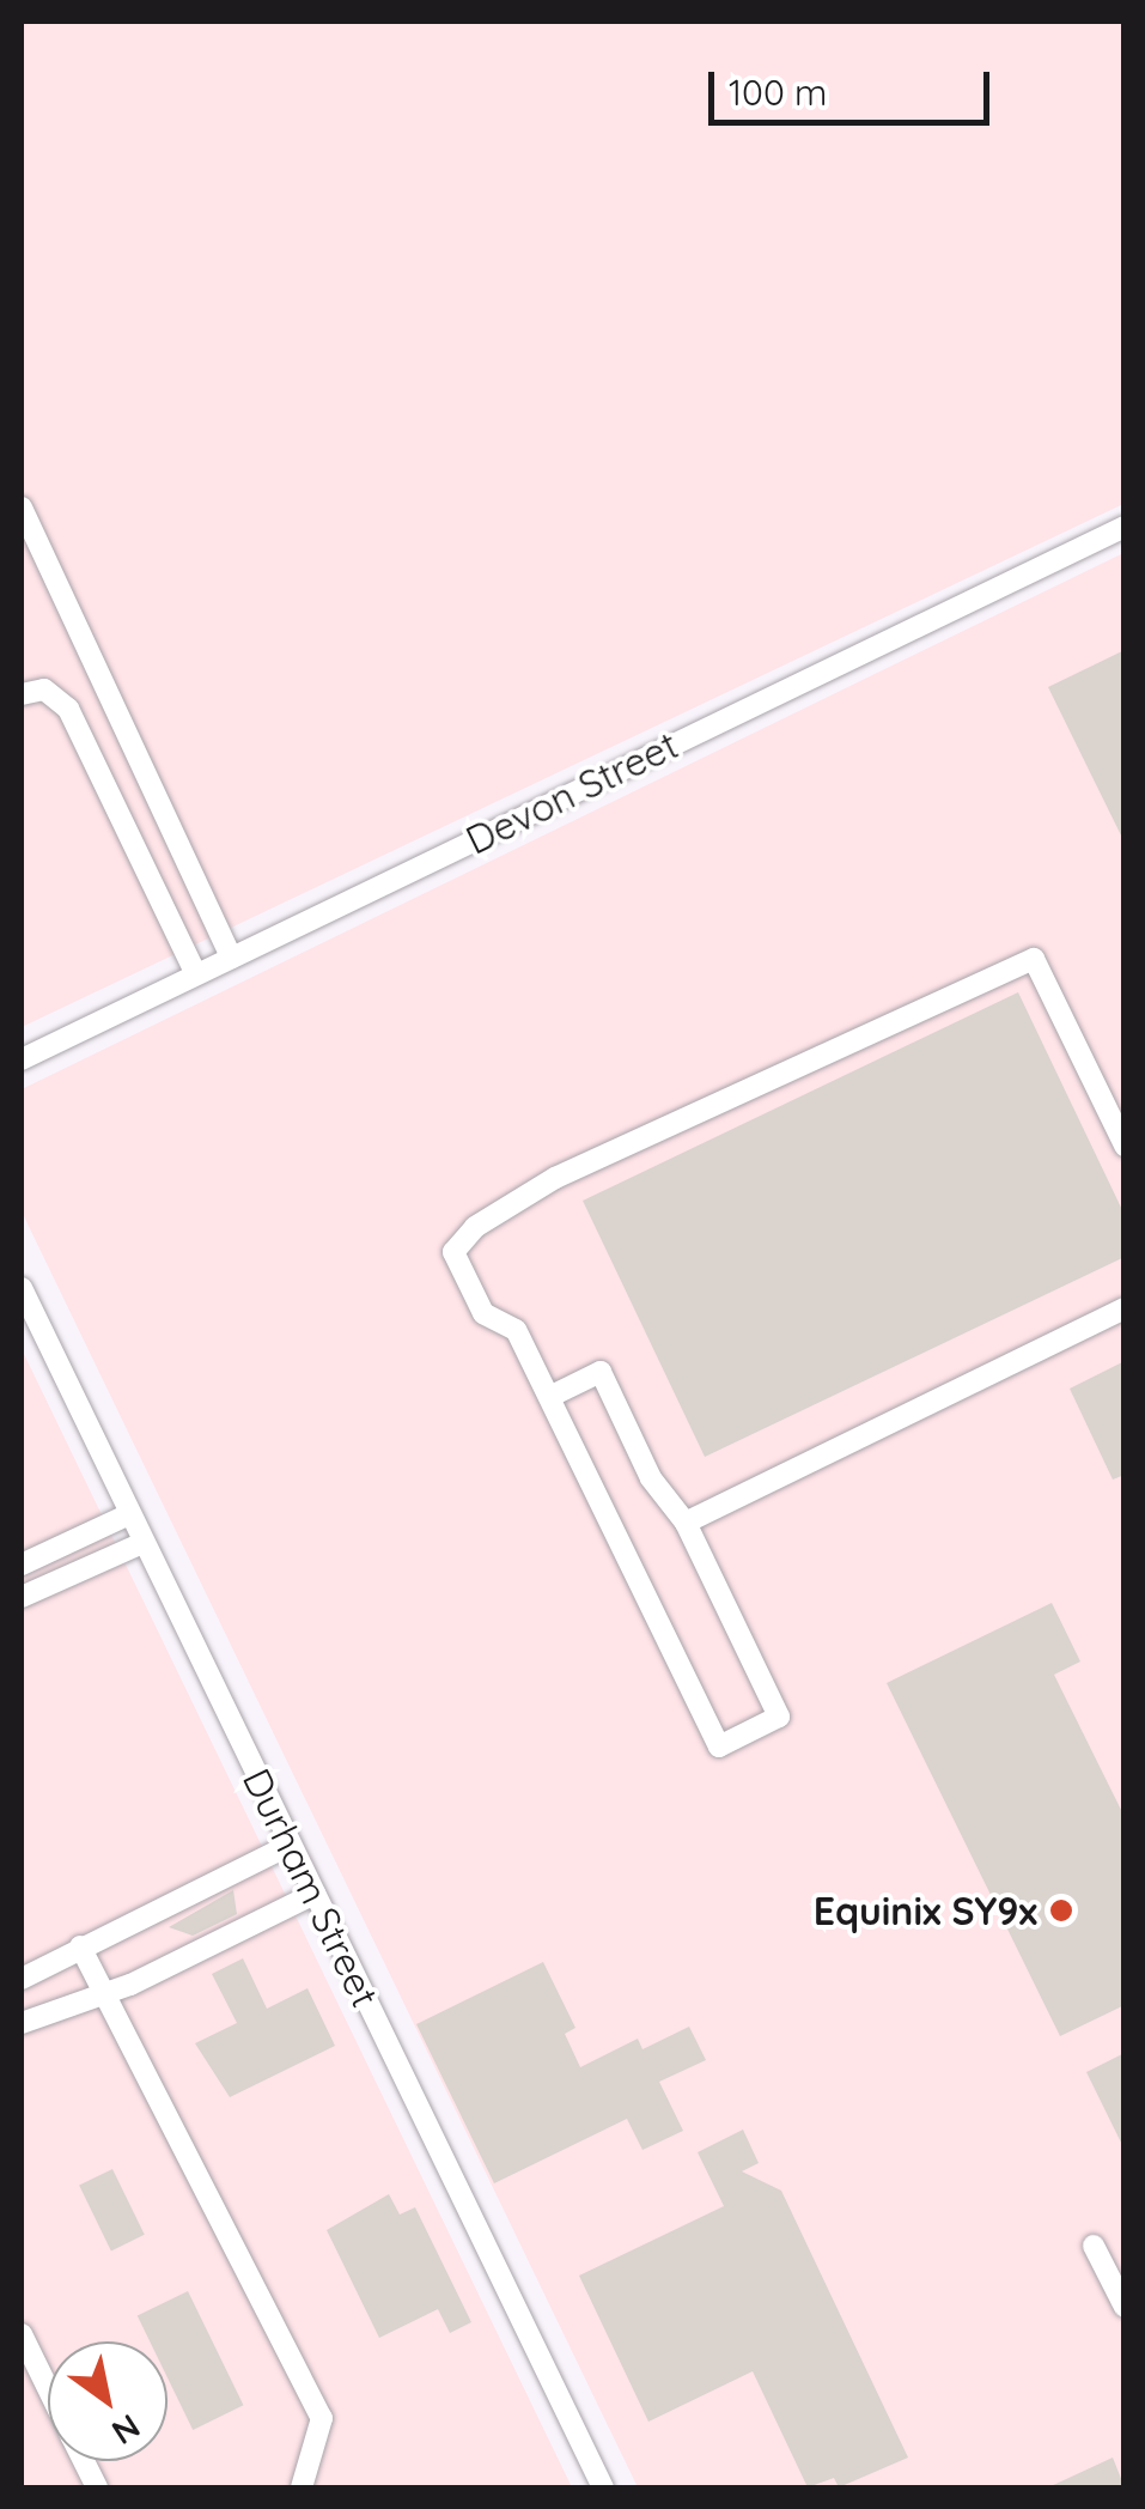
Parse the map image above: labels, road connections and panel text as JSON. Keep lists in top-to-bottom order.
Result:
{
  "streets": {
    "street": ["Devon Street", "Durham Street"]
  },
  "places": ["Equinix SY9x"],
  "scale_bar": "100 m",
  "north": "bottom right"
}
